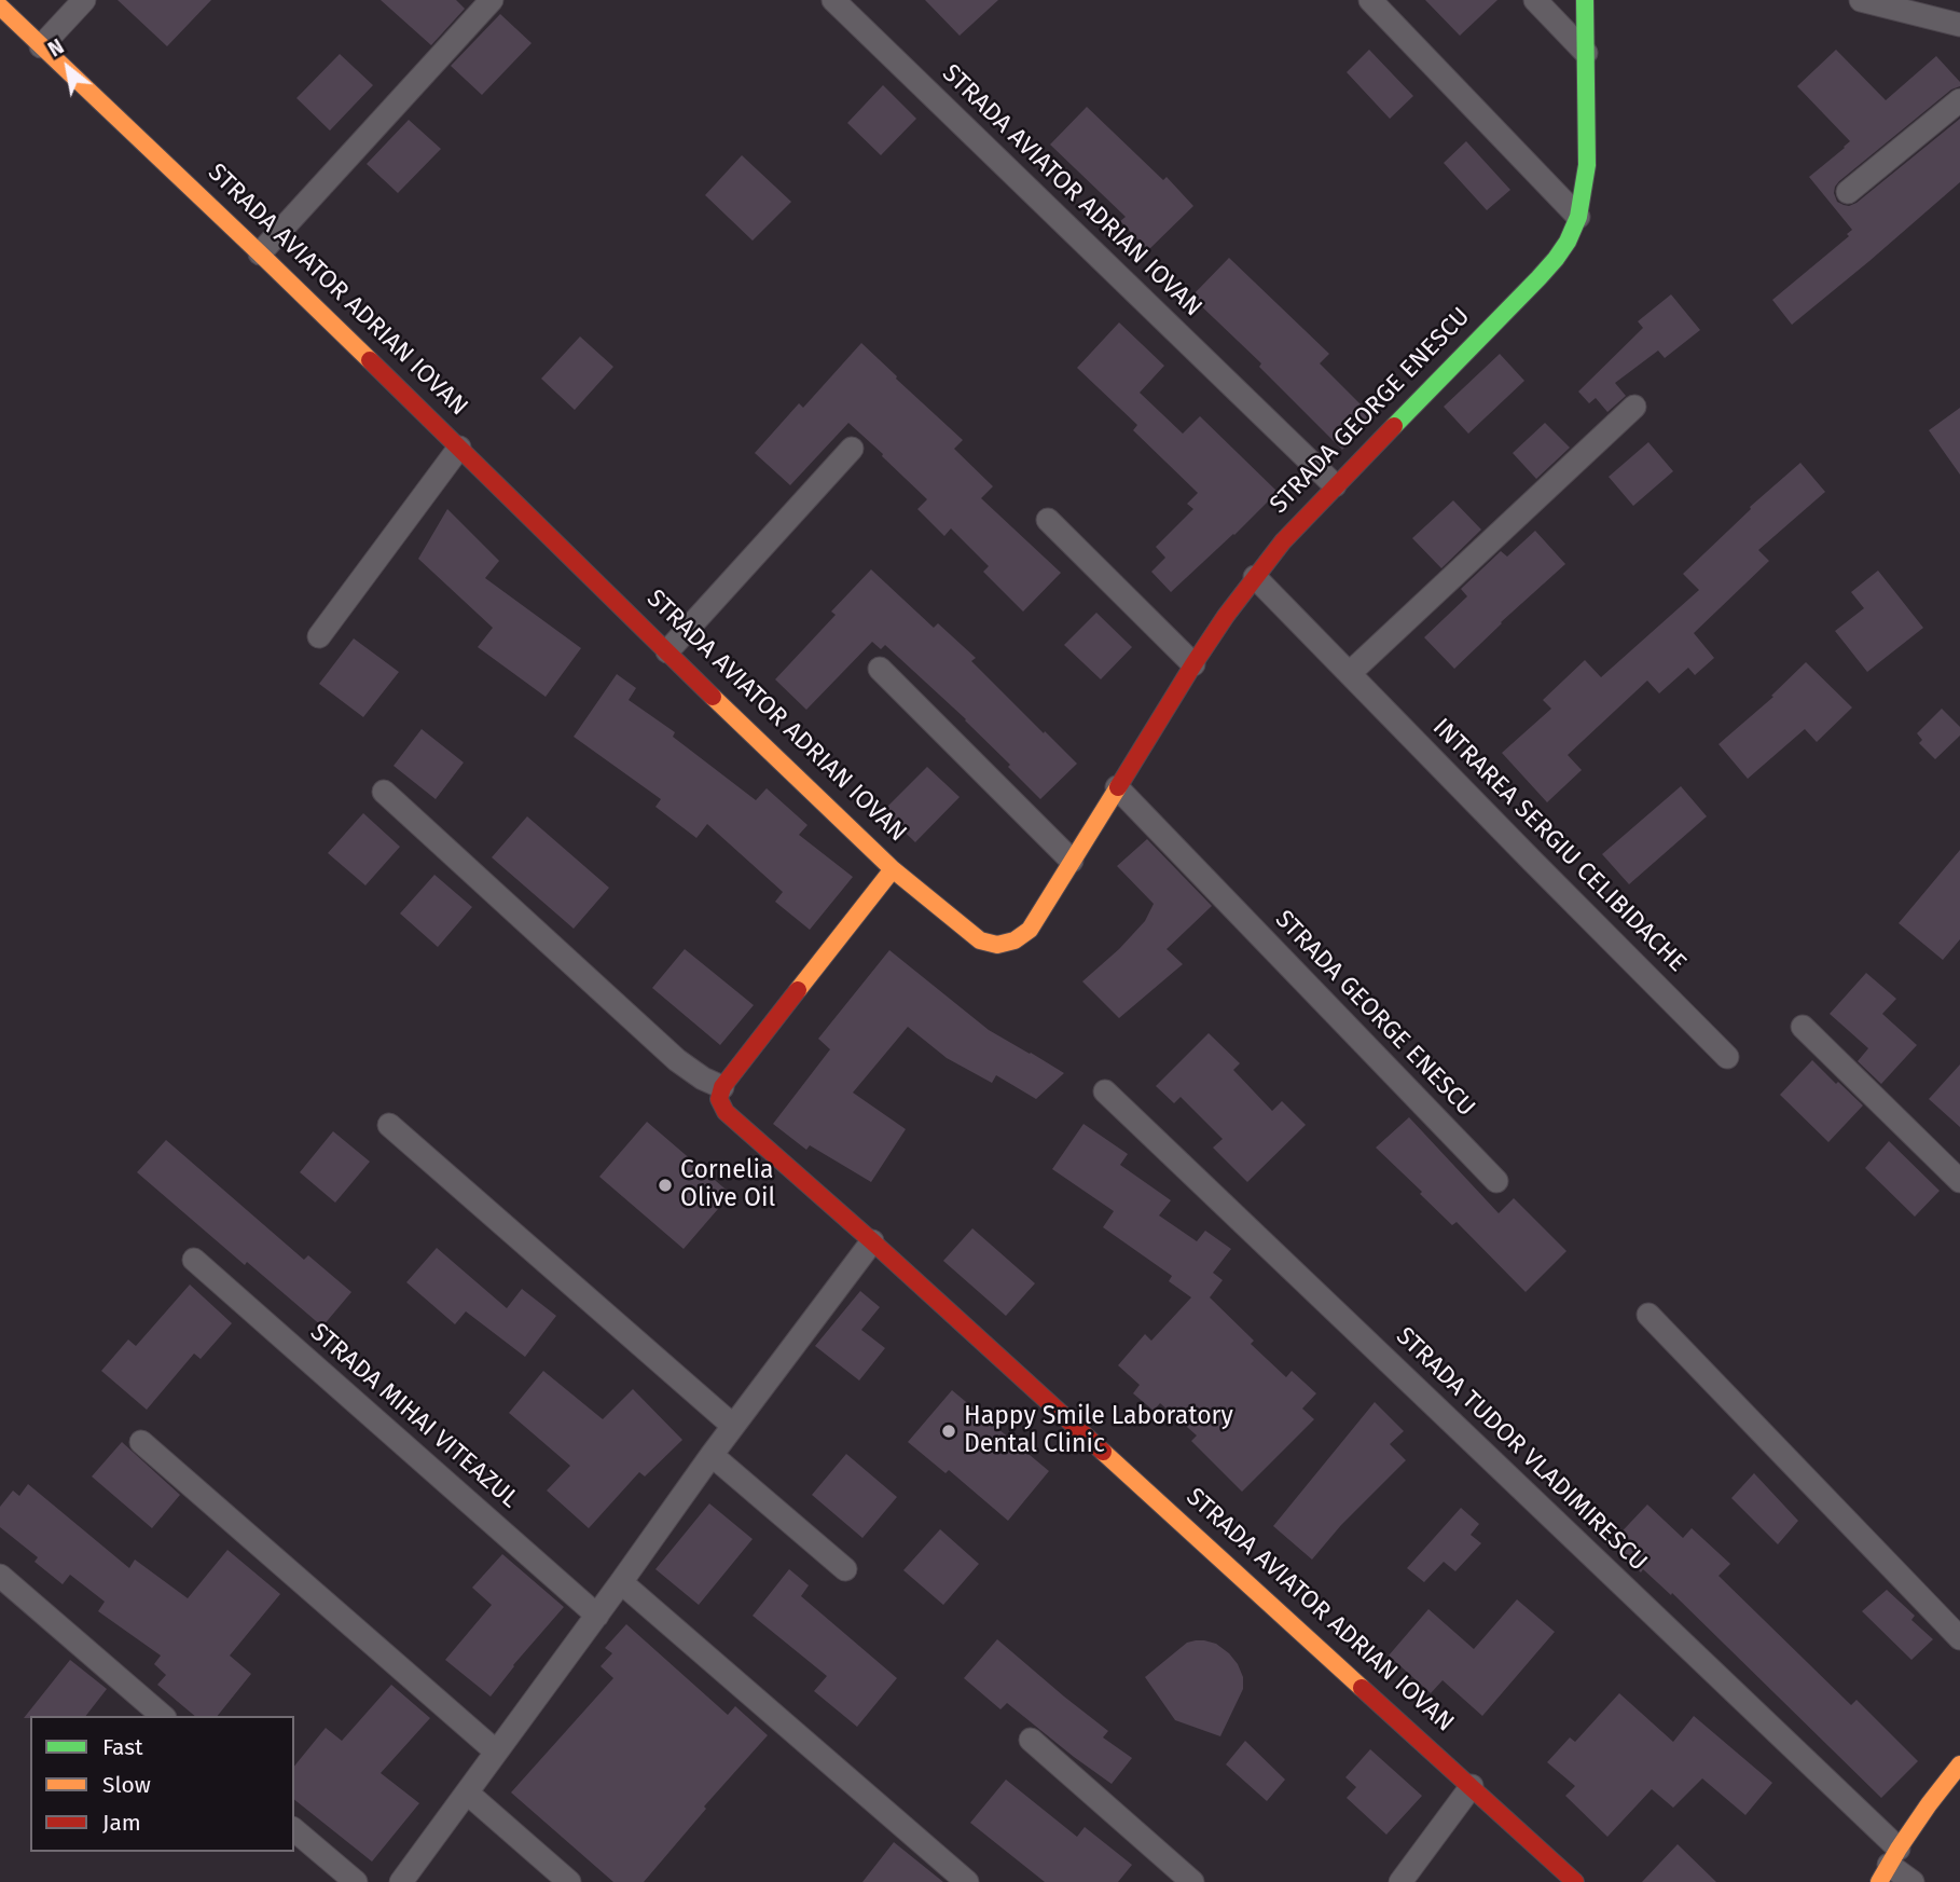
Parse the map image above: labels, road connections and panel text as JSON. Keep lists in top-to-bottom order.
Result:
{
  "streets": {
    "street": [
      "STRADA AVIATOR ADRIAN IOVAN",
      "STRADA GEORGE ENESCU",
      "INTRAREA SERGIU CELIBIDACHE",
      "STRADA MIHAI VITEAZUL",
      "STRADA TUDOR VLADIMIRESCU"
    ]
  },
  "crossings": [
    ["STRADA AVIATOR ADRIAN IOVAN", "STRADA GEORGE ENESCU"],
    ["STRADA GEORGE ENESCU", "INTRAREA SERGIU CELIBIDACHE"]
  ],
  "places": ["Cornelia Olive Oil", "Happy Smile Laboratory Dental Clinic"],
  "legend": ["Fast", "Slow", "Jam"],
  "north": "top left"
}
